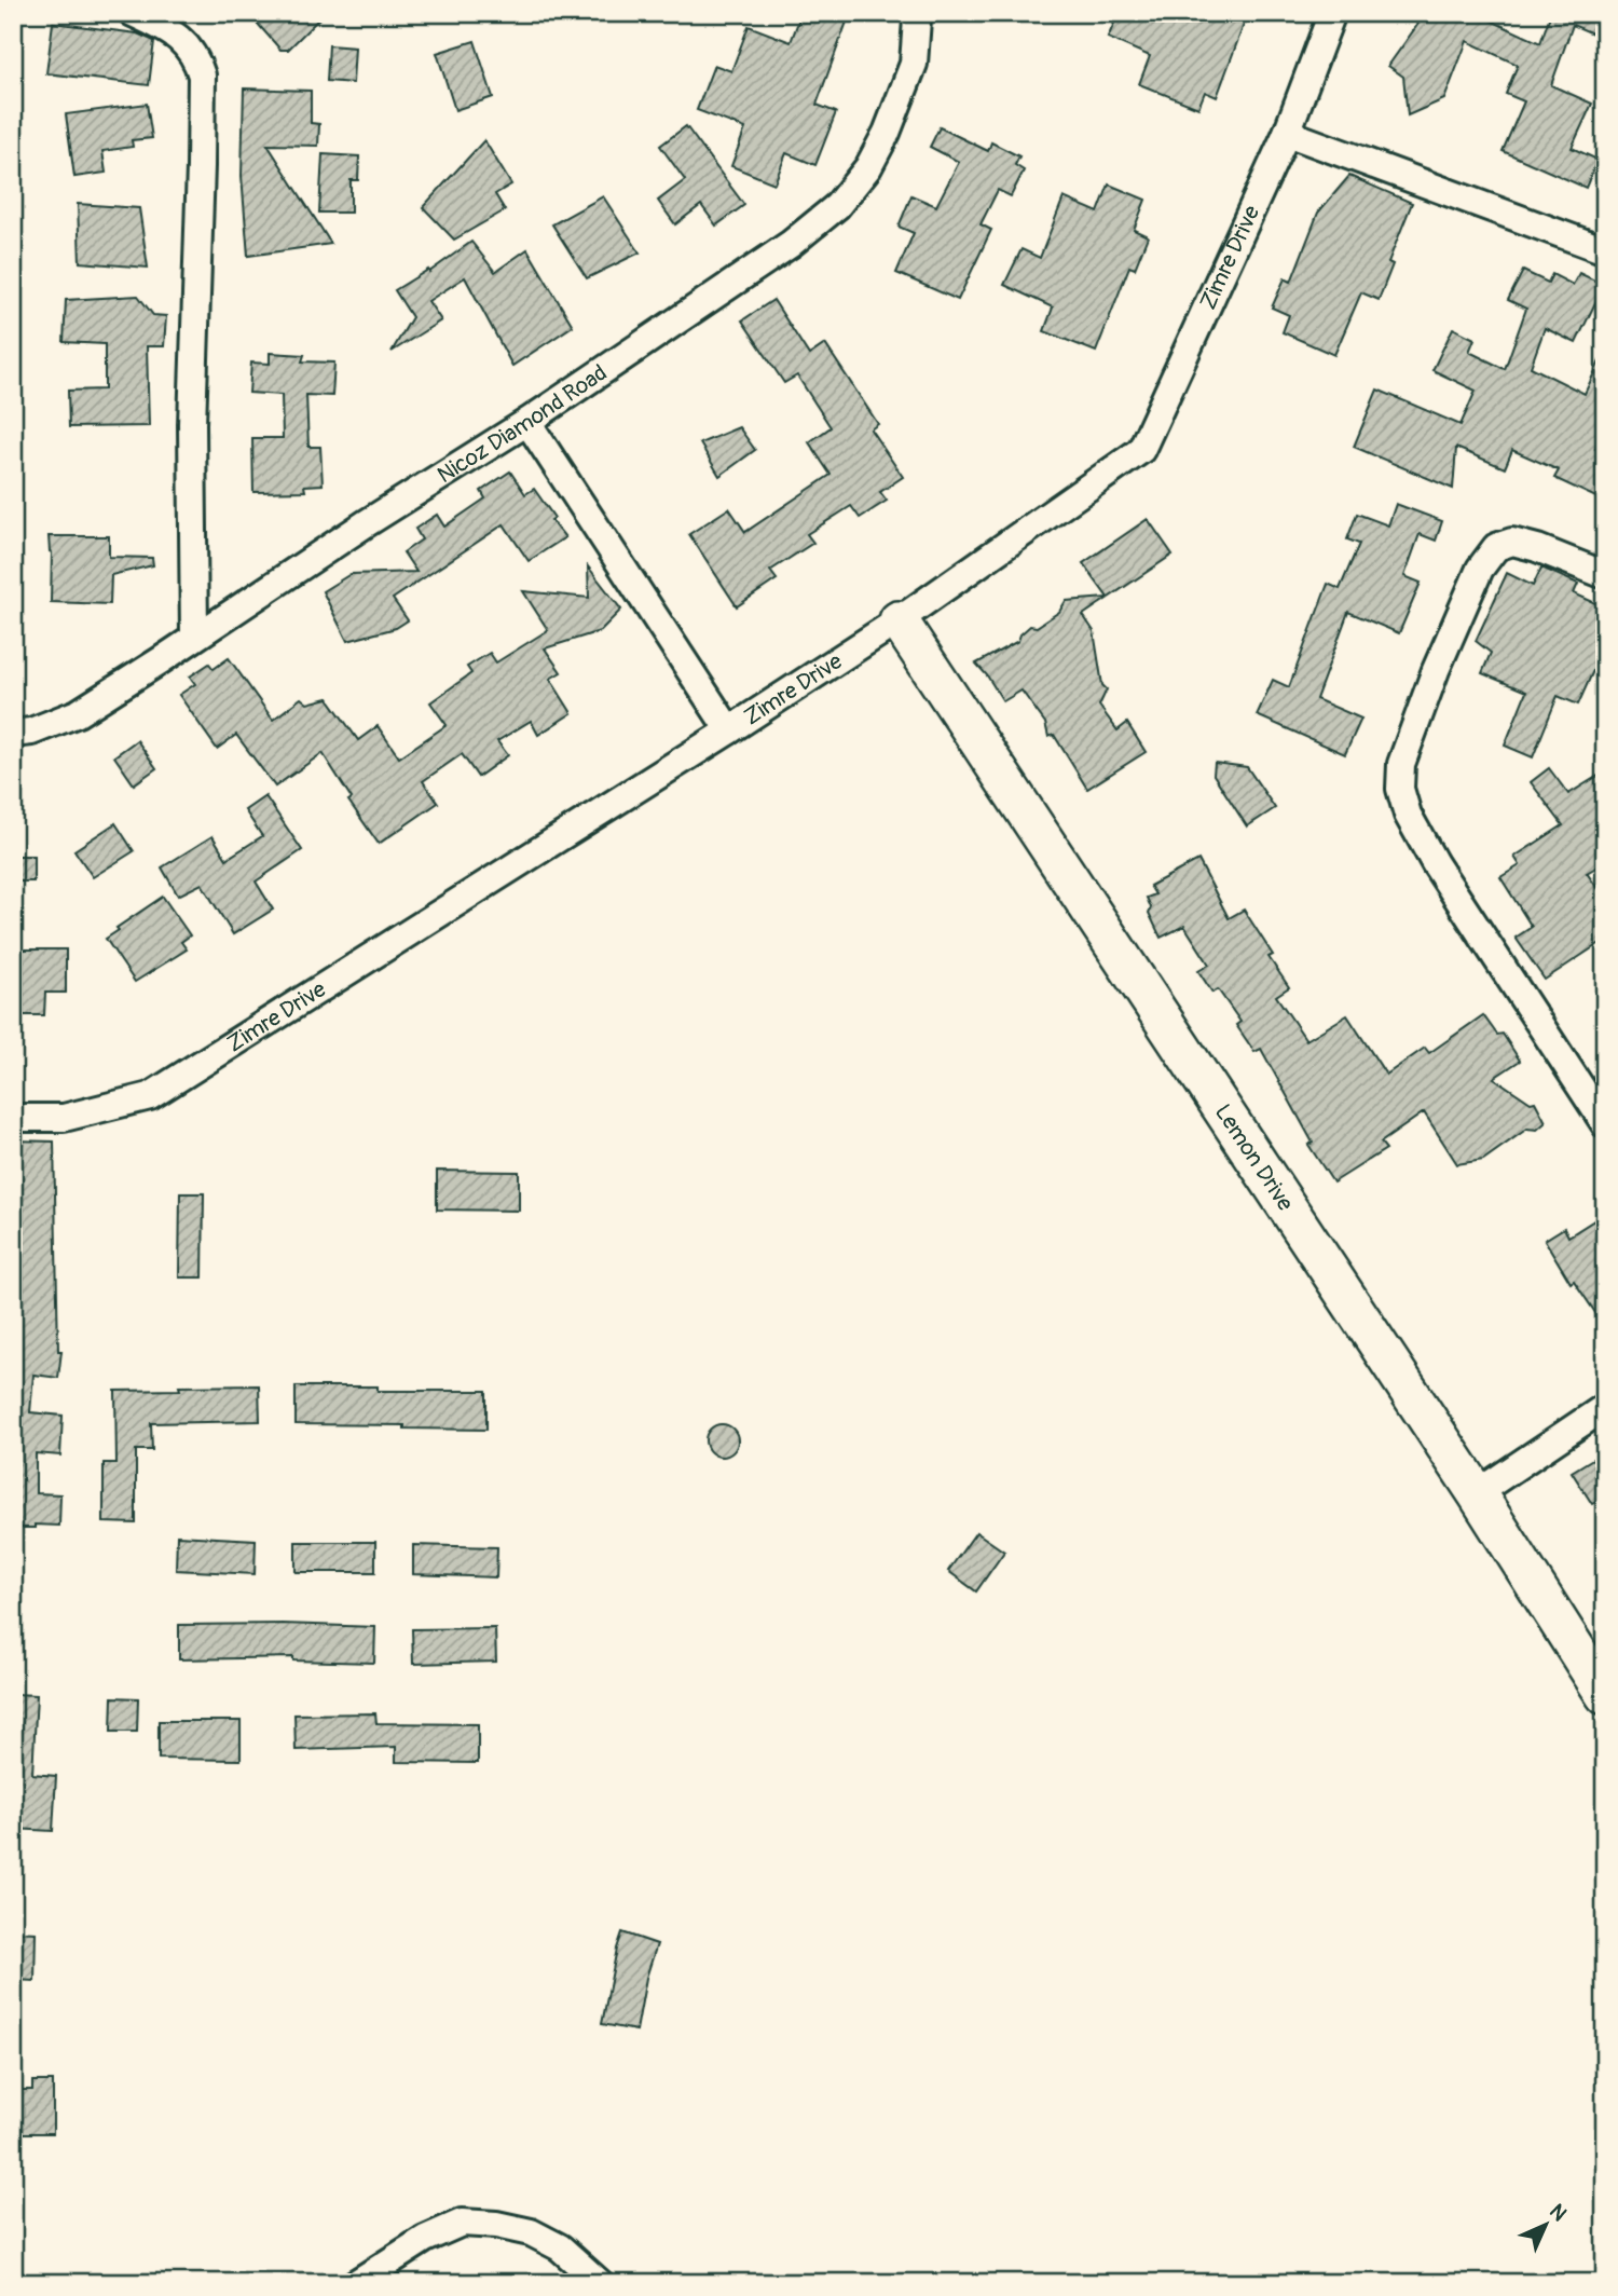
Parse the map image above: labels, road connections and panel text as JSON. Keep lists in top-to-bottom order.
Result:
{
  "streets": {
    "street": ["Zimre Drive", "Nicoz Diamond Road", "Lemon Drive"]
  },
  "crossings": [
    ["Zimre Drive", "Lemon Drive"]
  ],
  "north": "top right"
}
